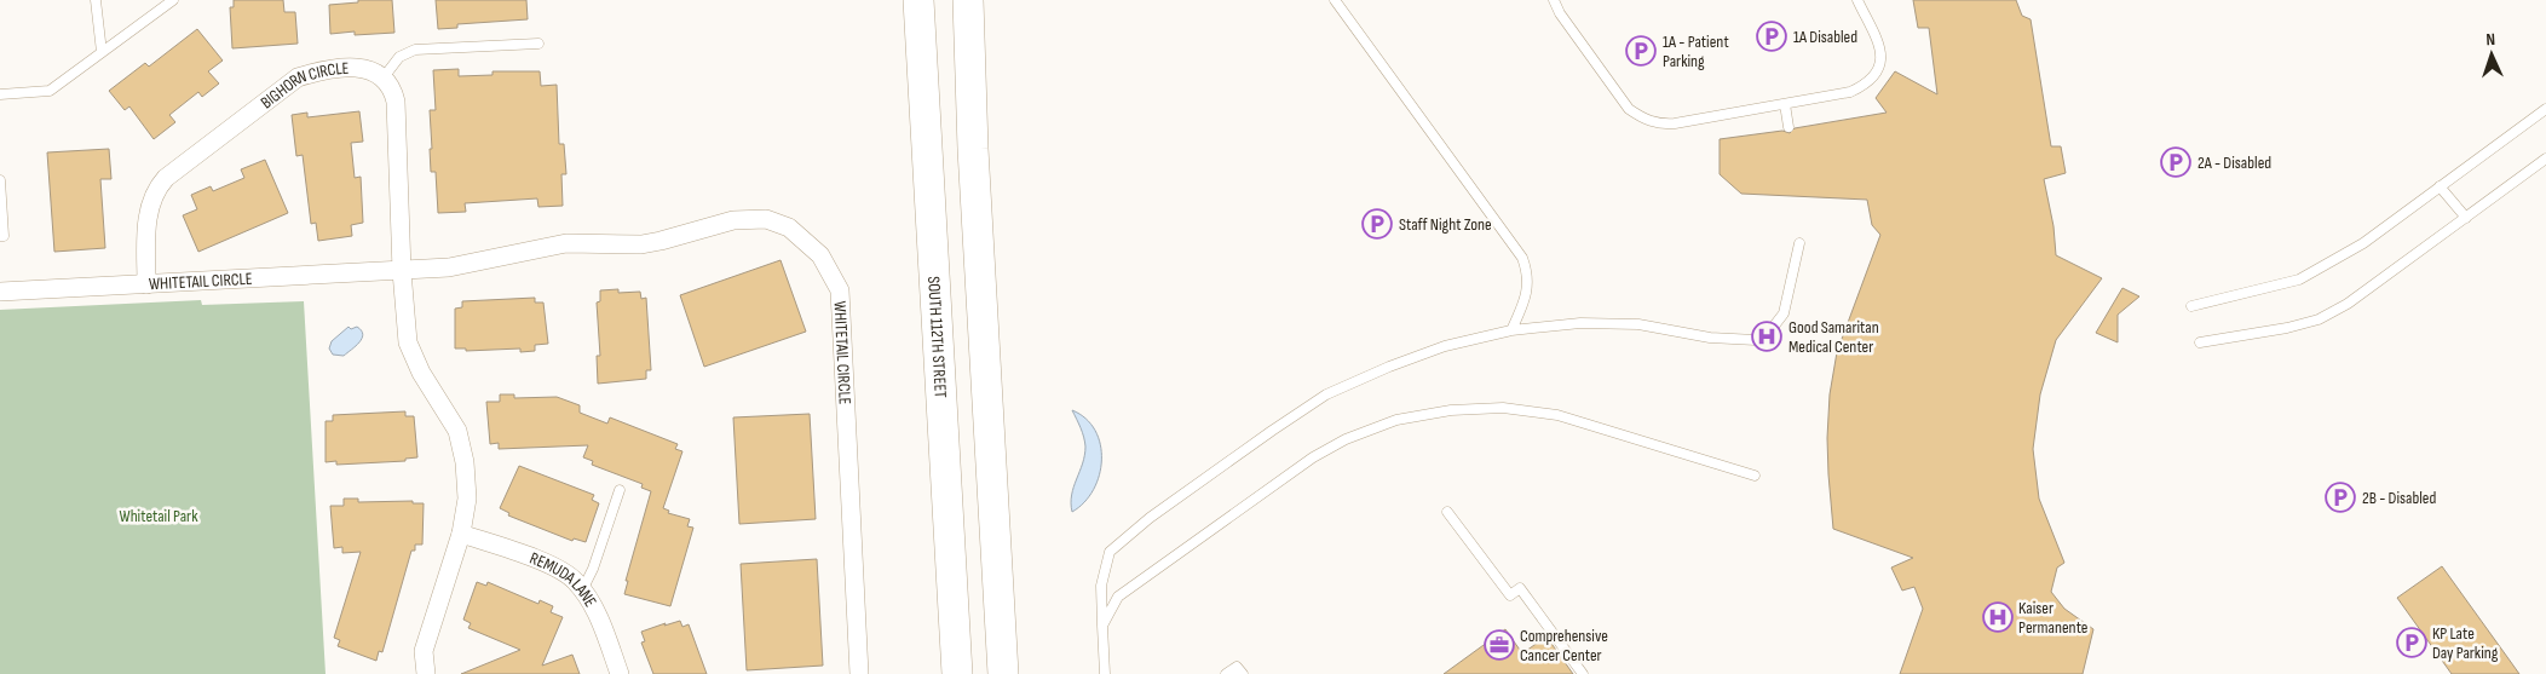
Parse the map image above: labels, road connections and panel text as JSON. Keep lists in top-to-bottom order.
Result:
{
  "streets": {
    "main road": ["SOUTH 112TH STREET"],
    "street": ["BIGHORN CIRCLE", "WHITETAIL CIRCLE", "REMUDA LANE"]
  },
  "crossings": [
    ["BIGHORN CIRCLE", "WHITETAIL CIRCLE"]
  ],
  "parks": ["Whitetail Park"],
  "places": {
    "parking": [
      "1A Disabled",
      "1A - Patient Parking",
      "2A - Disabled",
      "Staff Night Zone",
      "2B - Disabled",
      "KP Late Day Parking"
    ],
    "hospital": ["Good Samaritan Medical Center", "Kaiser Permanente"],
    "office": ["Comprehensive Cancer Center"]
  },
  "north": "top"
}
